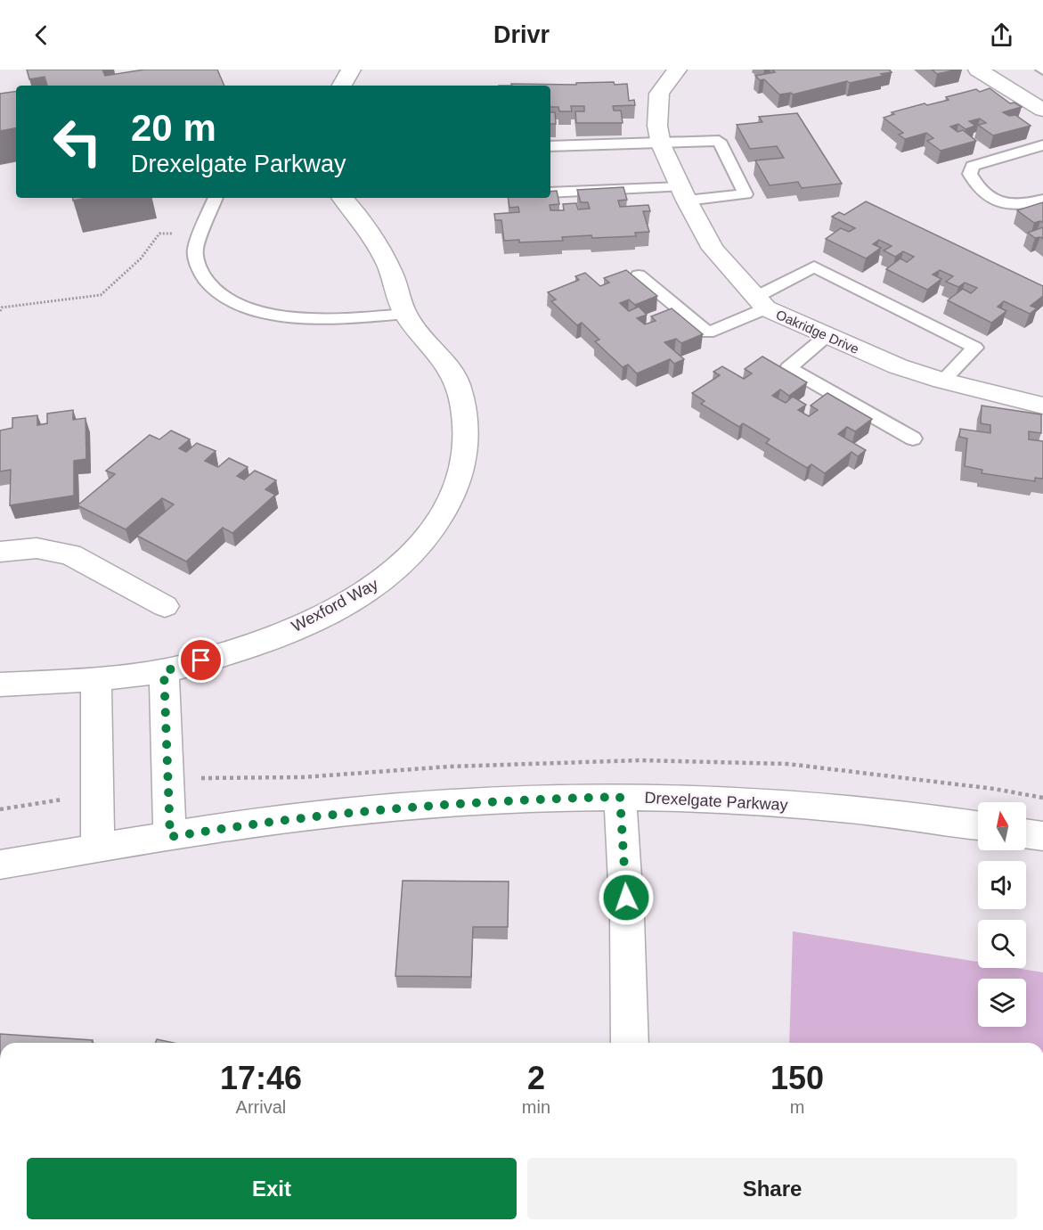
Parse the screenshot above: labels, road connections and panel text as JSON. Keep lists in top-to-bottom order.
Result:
{
  "streets": {
    "street": ["Oakridge Drive", "Wexford Way", "Drexelgate Parkway"]
  },
  "north": "top",
  "page": {
    "header": "Drivr",
    "turn": ["20 m", "Drexelgate Parkway"],
    "eta": [
      "17:46",
      "Arrival",
      "2",
      "min",
      "150",
      "m"
    ],
    "buttons": ["Exit", "Share"]
  }
}
